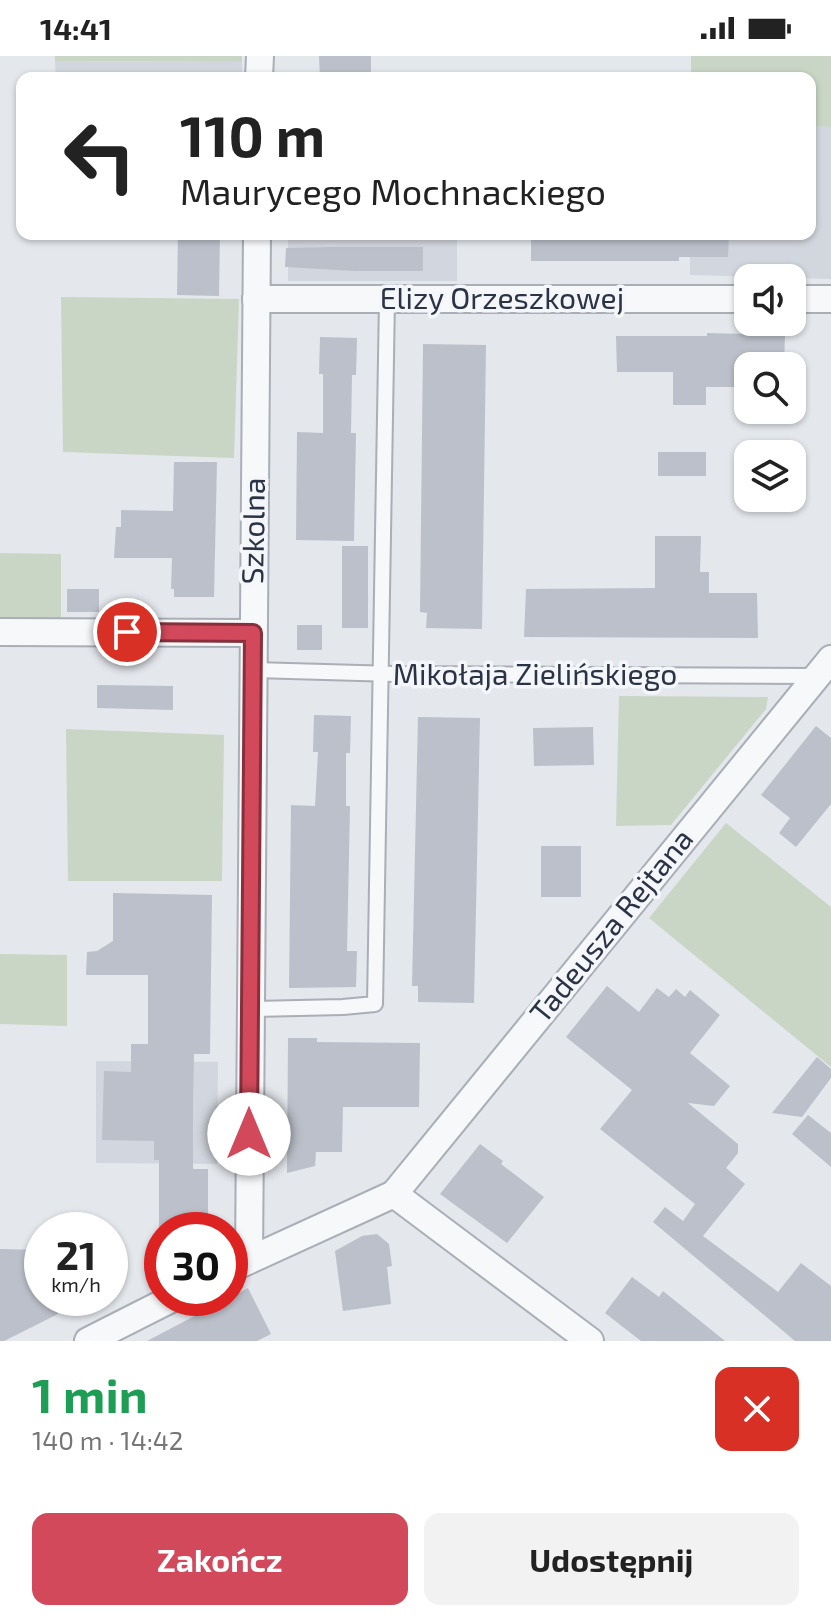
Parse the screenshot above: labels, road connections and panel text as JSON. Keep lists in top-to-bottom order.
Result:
{
  "streets": {
    "street": ["Elizy Orzeszkowej", "Szkolna", "Tadeusza Rejtana"],
    "lane": ["Mikołaja Zielińskiego"]
  },
  "crossings": [
    ["Elizy Orzeszkowej", "Szkolna"],
    ["Szkolna", "Mikołaja Zielińskiego"],
    ["Mikołaja Zielińskiego", "Tadeusza Rejtana"]
  ],
  "page": {
    "status": "14:41",
    "turn": ["110 m", "Maurycego Mochnackiego"],
    "speed": "21 km/h",
    "limit": "30",
    "heading": ["1 min", "140 m · 14:42"],
    "buttons": ["Zakończ", "Udostępnij"]
  }
}
